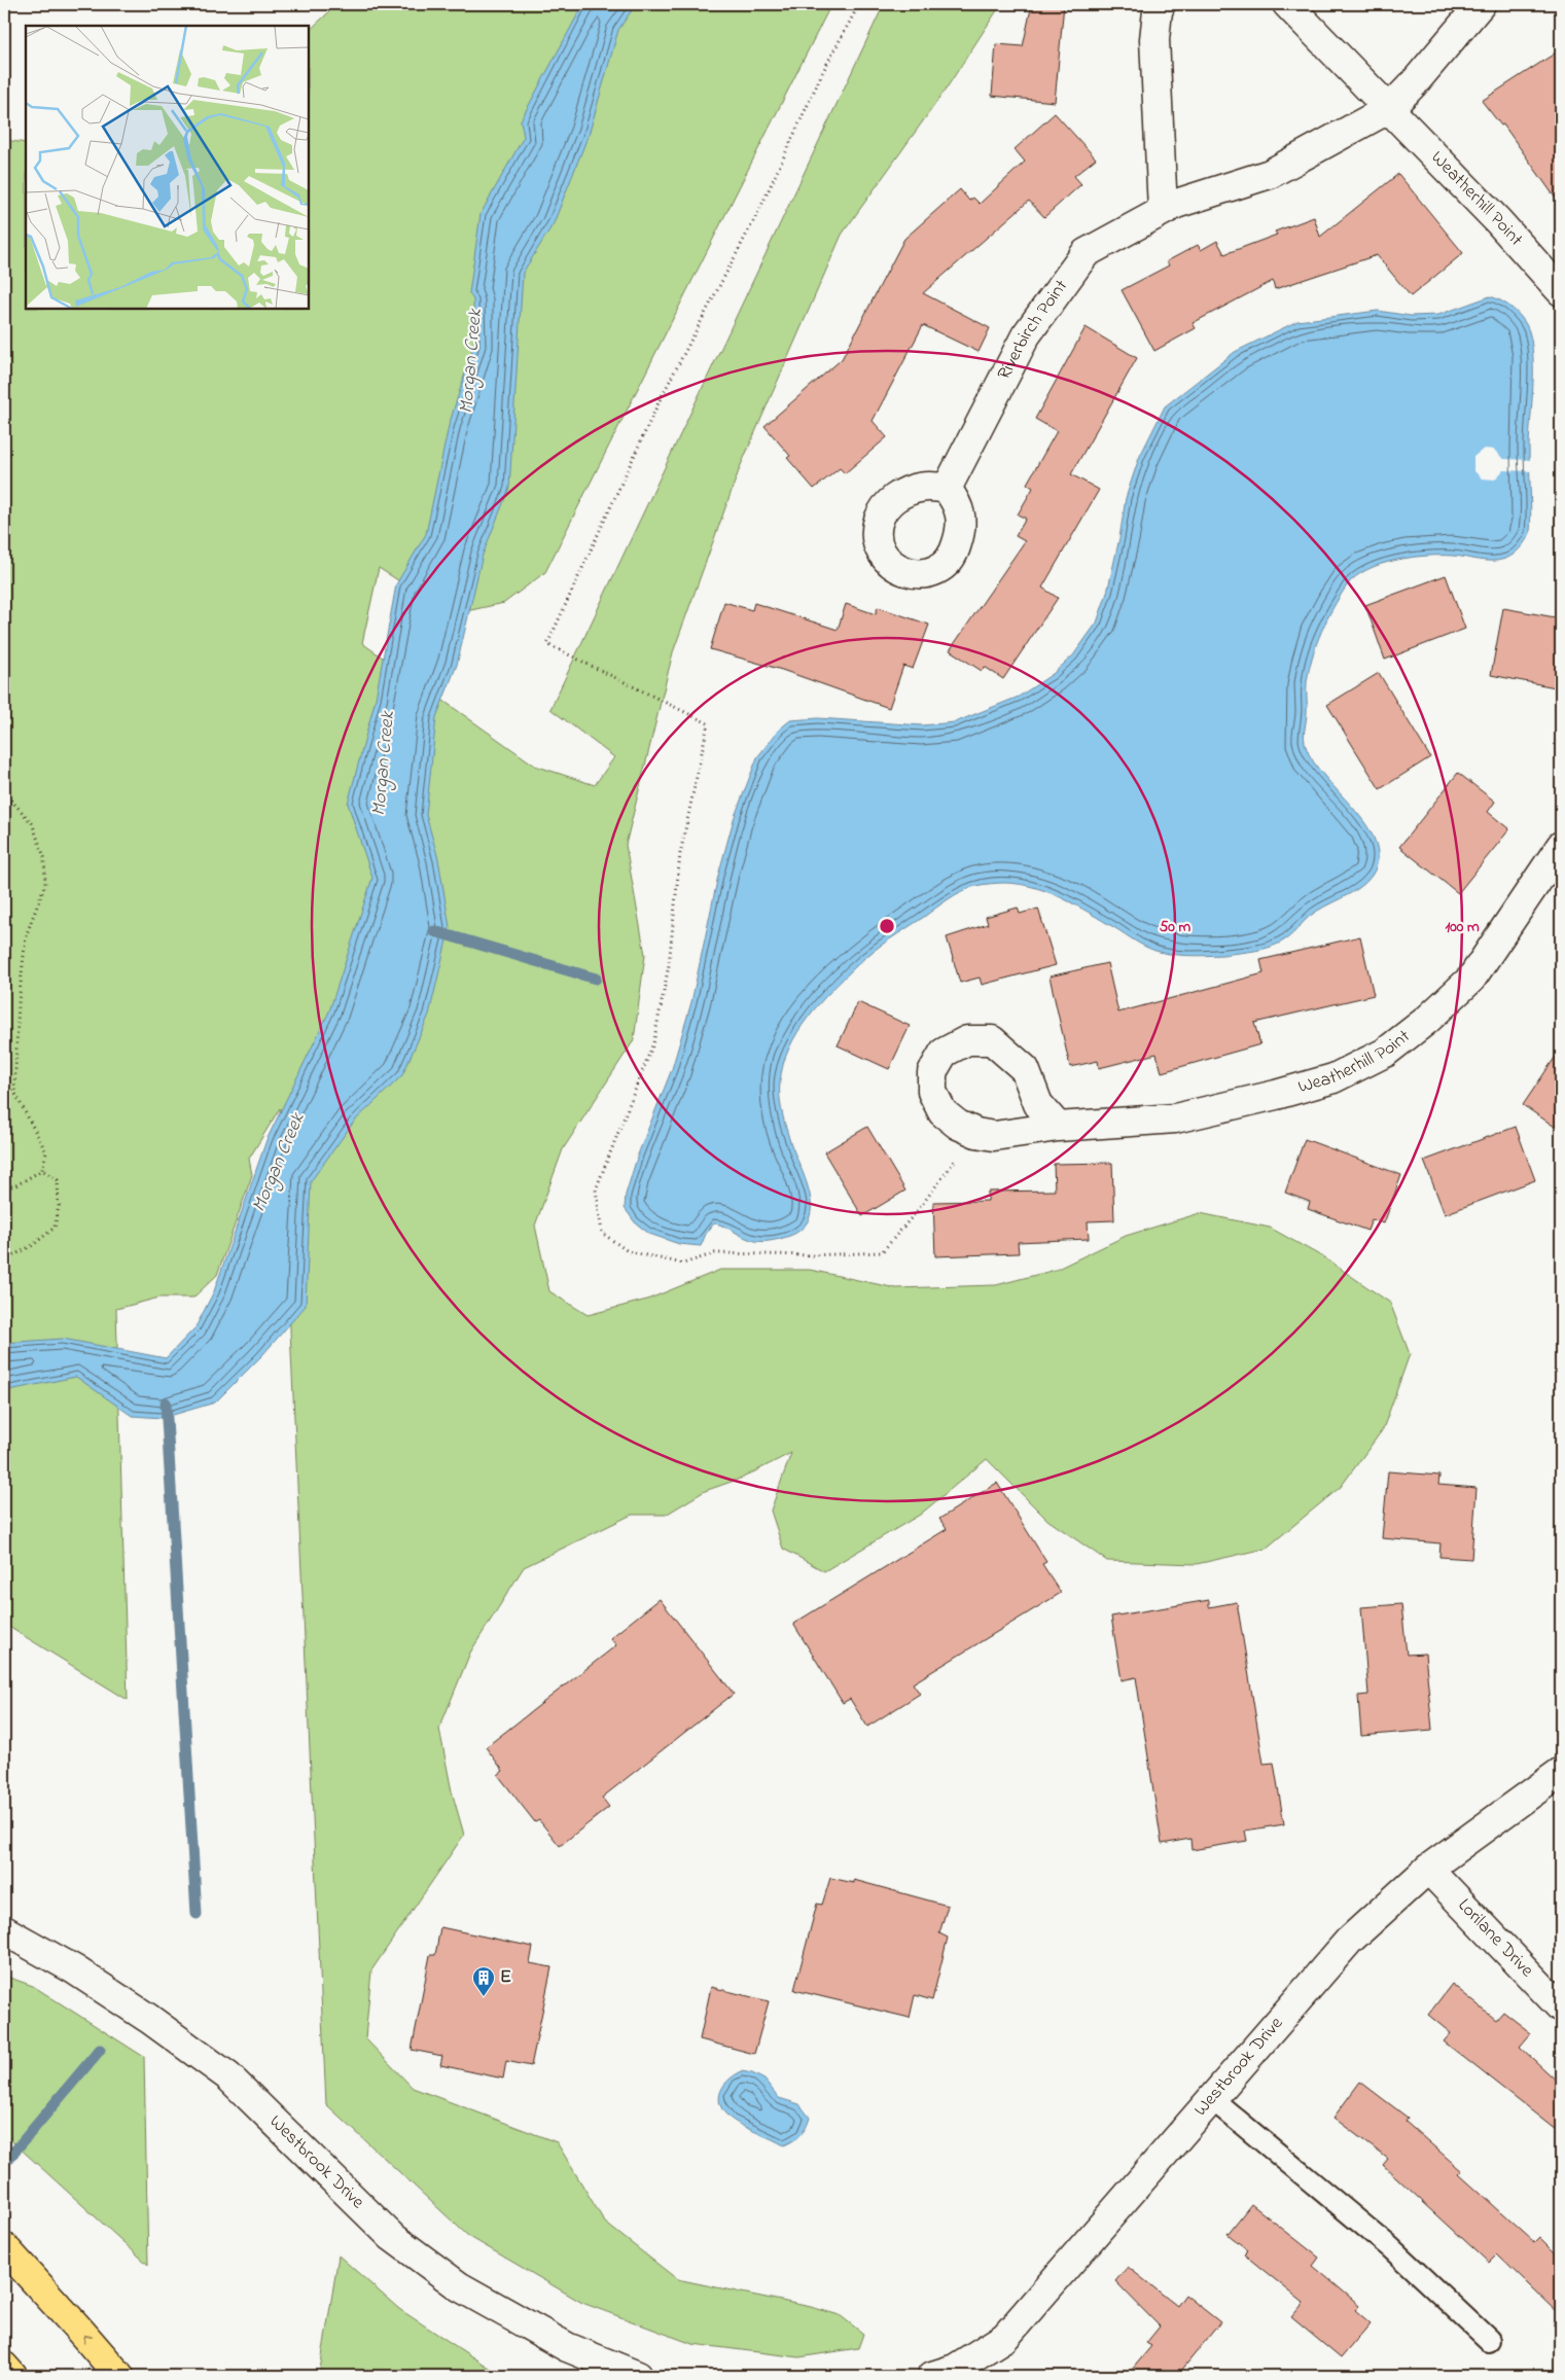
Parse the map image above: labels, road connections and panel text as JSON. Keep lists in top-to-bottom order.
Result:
{
  "streets": {
    "street": [
      "Weatherhill Point",
      "Riverbirch Point",
      "Lorilane Drive",
      "Westbrook Drive"
    ]
  },
  "crossings": [
    ["Weatherhill Point", "Riverbirch Point"],
    ["Lorilane Drive", "Westbrook Drive"]
  ],
  "water": ["Morgan Creek"],
  "places": {
    "building": ["E"]
  },
  "rings": ["50 m", "100 m"]
}
